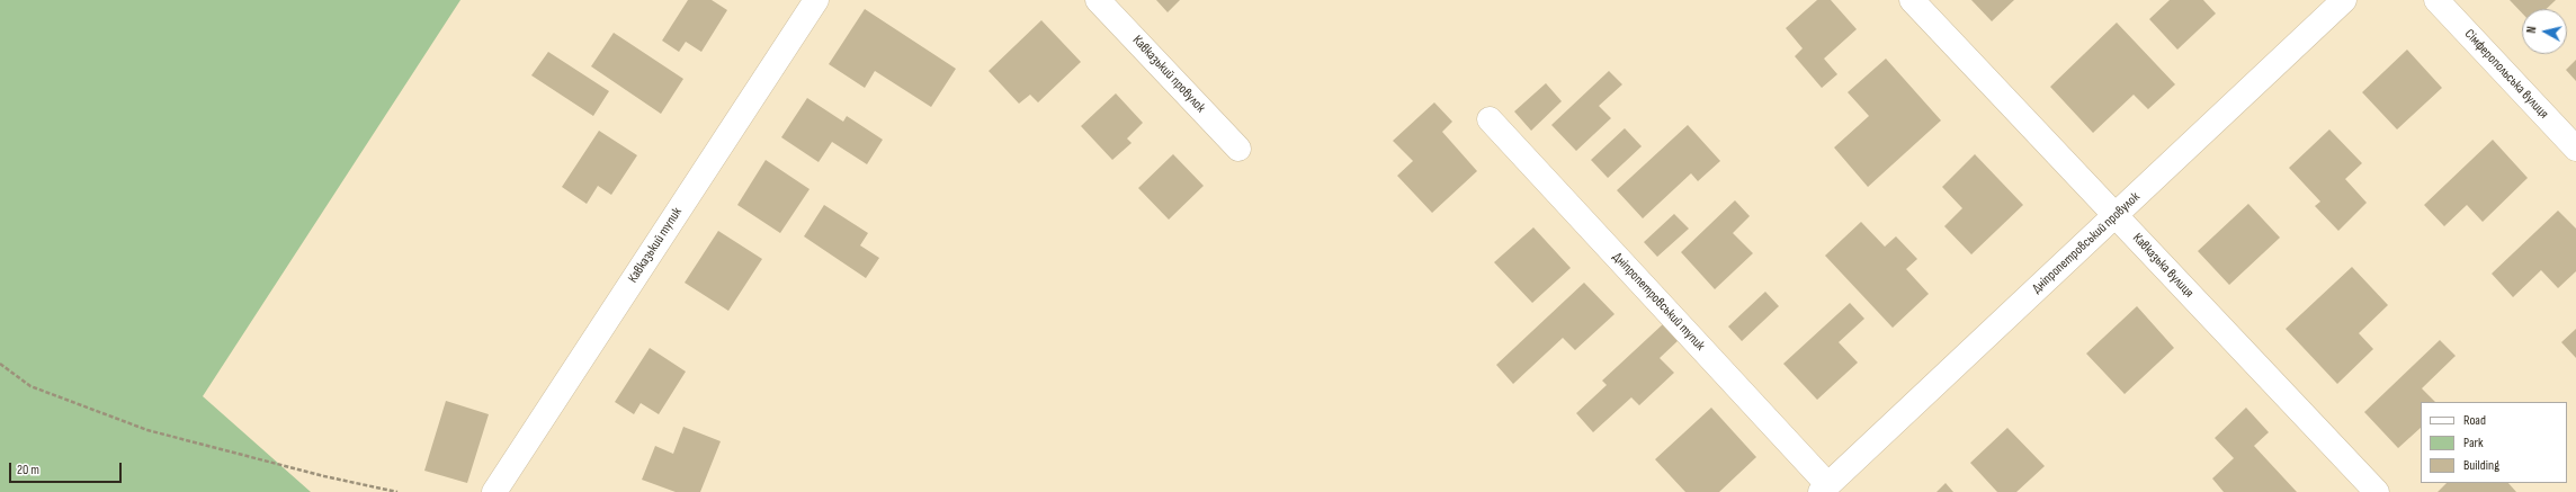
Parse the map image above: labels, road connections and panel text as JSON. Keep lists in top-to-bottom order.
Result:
{
  "streets": {
    "street": [
      "Кавказький провулок",
      "Сімферопольська вулиця",
      "Дніпропетровський провулок",
      "Кавказький тупик",
      "Кавказька вулиця",
      "Дніпропетровський тупик"
    ]
  },
  "crossings": [
    ["Дніпропетровський провулок", "Кавказька вулиця"],
    ["Дніпропетровський провулок", "Дніпропетровський тупик"]
  ],
  "legend": ["Road", "Park", "Building"],
  "scale_bar": "20 m",
  "north": "left"
}
